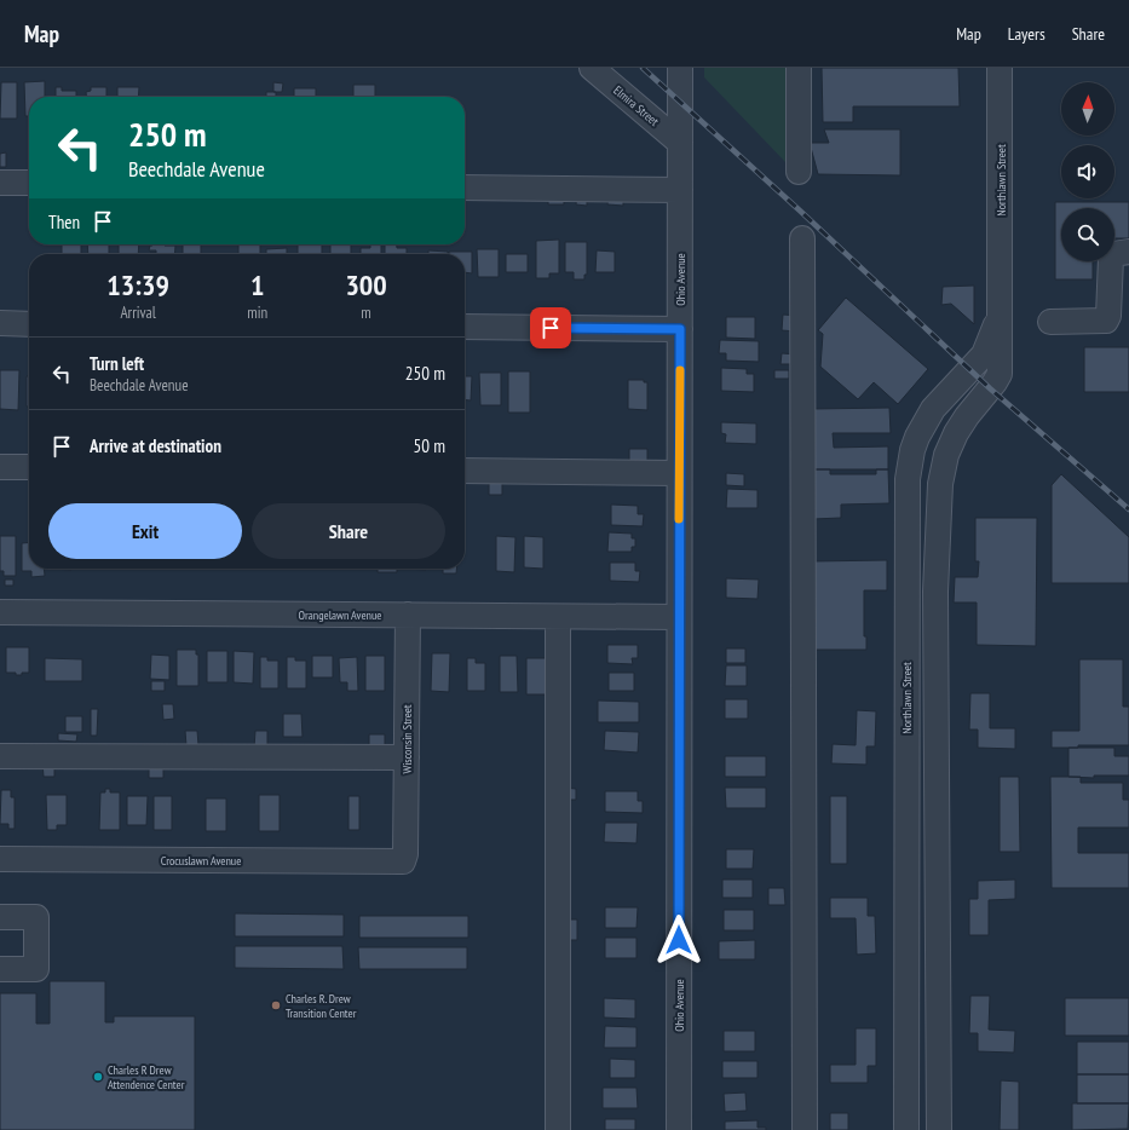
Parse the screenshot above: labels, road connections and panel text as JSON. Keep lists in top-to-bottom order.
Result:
{
  "streets": {
    "street": [
      "Elmira Street",
      "Northlawn Street",
      "Ohio Avenue",
      "Orangelawn Avenue",
      "Wisconsin Street",
      "Crocuslawn Avenue"
    ]
  },
  "crossings": [
    ["Elmira Street", "Ohio Avenue"],
    ["Ohio Avenue", "Orangelawn Avenue"],
    ["Orangelawn Avenue", "Wisconsin Street"],
    ["Wisconsin Street", "Crocuslawn Avenue"]
  ],
  "places": ["Charles R. Drew Transition Center", "Charles R Drew Attendence Center"],
  "north": "top",
  "page": {
    "header": "Map",
    "nav": ["Map", "Layers", "Share"],
    "turn": ["250 m", "Beechdale Avenue"],
    "then": "Then",
    "eta": [
      "13:39",
      "Arrival",
      "1",
      "min",
      "300",
      "m"
    ],
    "list": [
      {
        "name": "Turn left",
        "note": "Beechdale Avenue",
        "value": "250 m"
      },
      {
        "name": "Arrive at destination",
        "value": "50 m"
      }
    ],
    "buttons": ["Exit", "Share"]
  }
}
